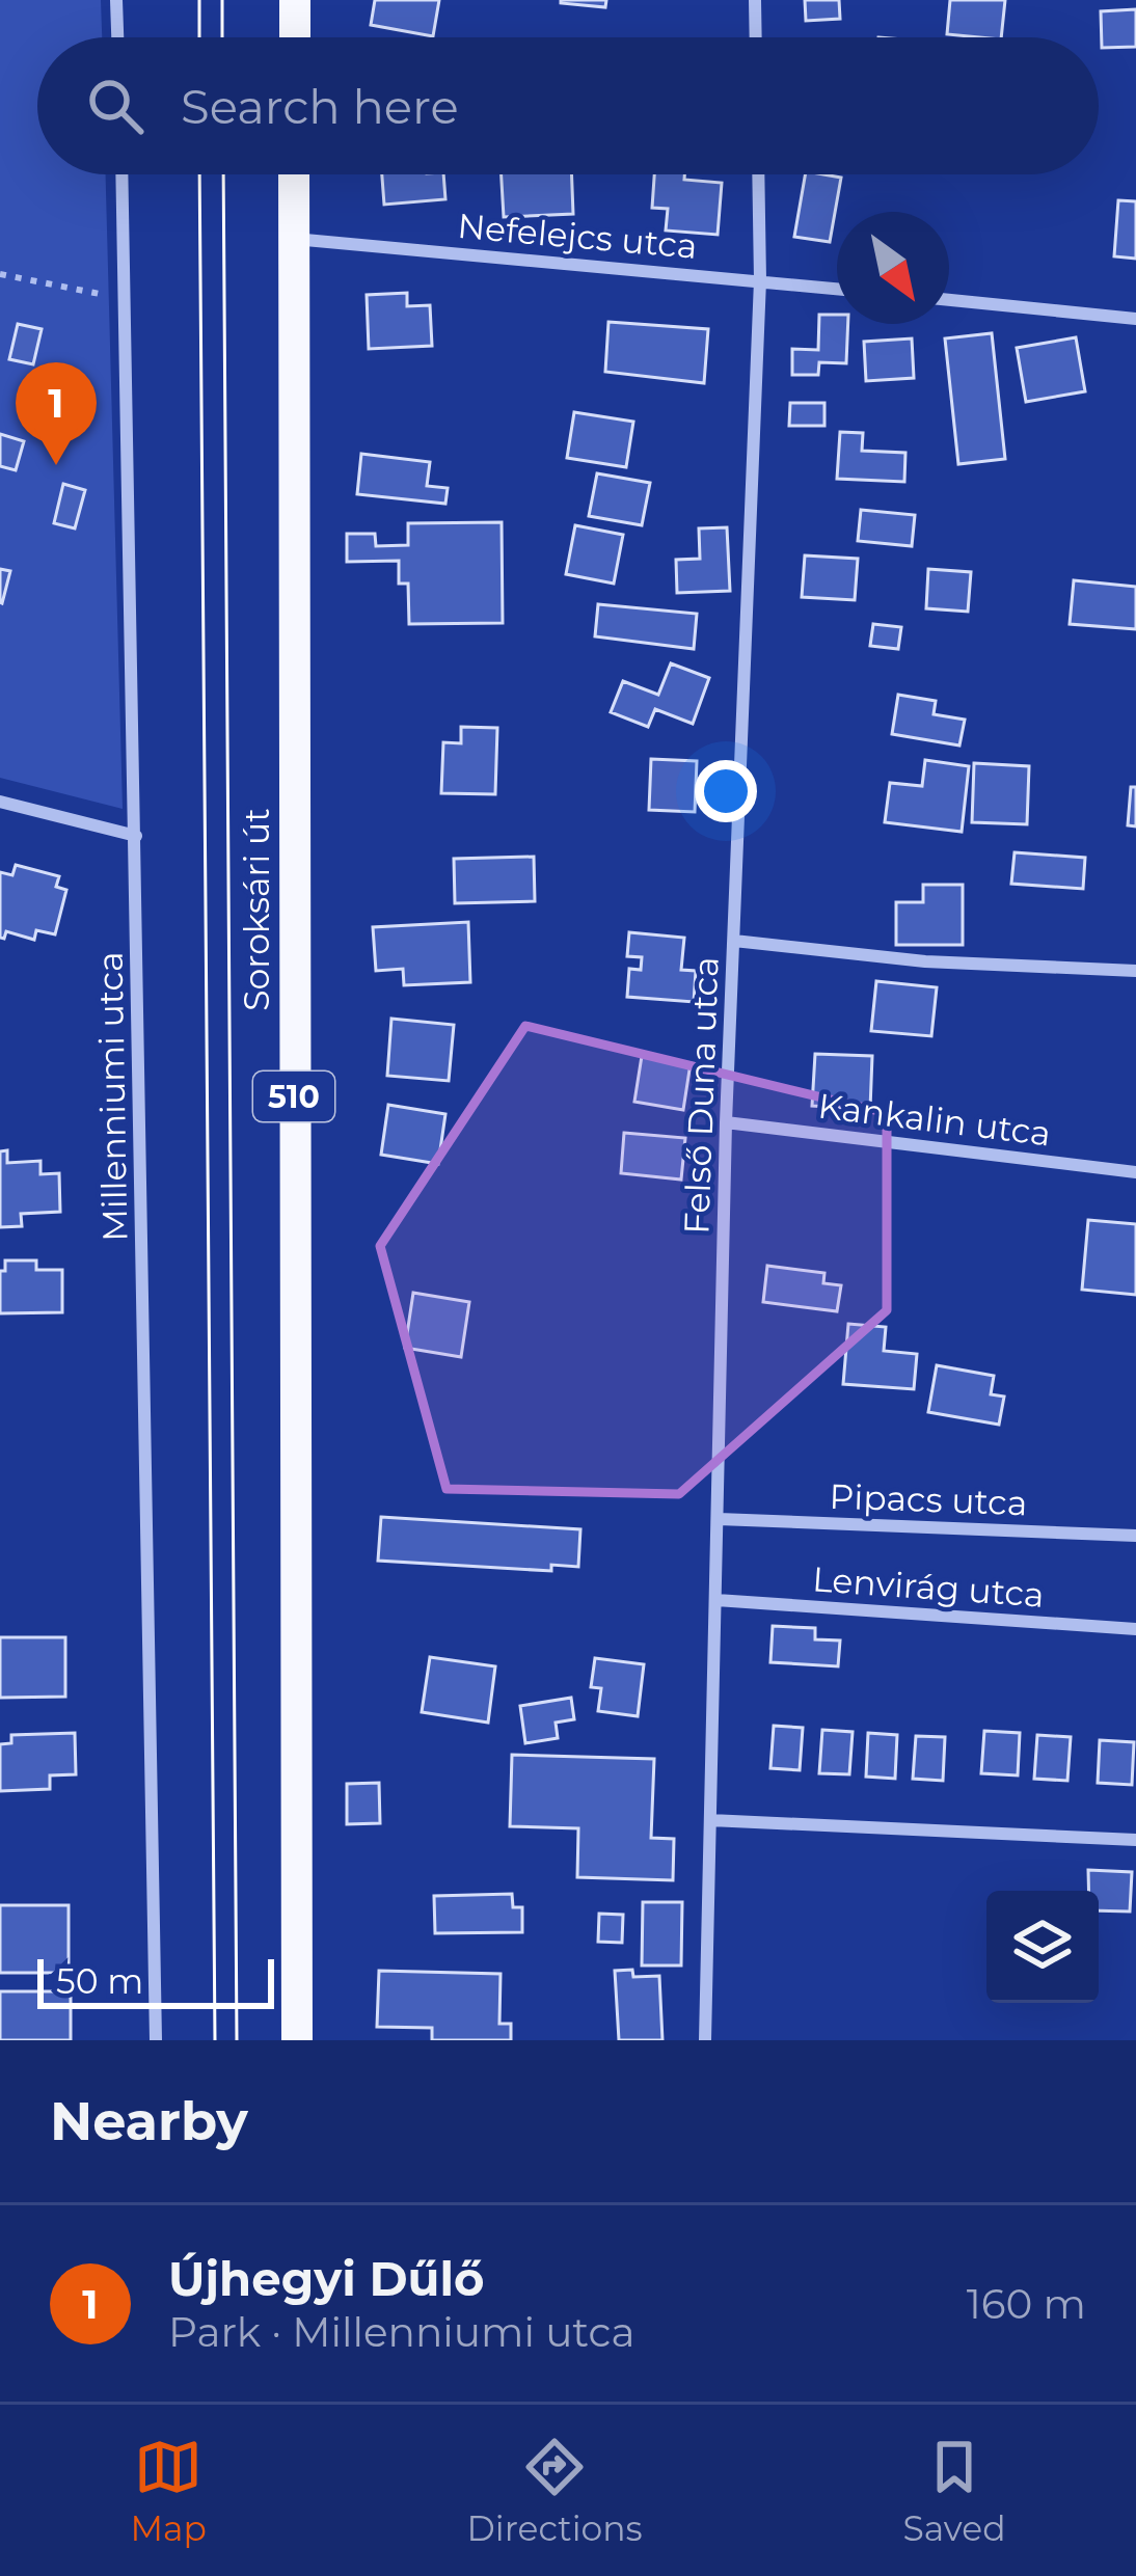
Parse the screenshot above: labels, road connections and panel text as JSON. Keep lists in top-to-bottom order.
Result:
{
  "streets": {
    "main road": ["Soroksári út", "510"],
    "street": [
      "Nefelejcs utca",
      "Felső Duna utca",
      "Millenniumi utca",
      "Kankalin utca",
      "Pipacs utca",
      "Lenvirág utca"
    ]
  },
  "crossings": [
    ["Nefelejcs utca", "Soroksári út"],
    ["Nefelejcs utca", "Felső Duna utca"],
    ["Felső Duna utca", "Kankalin utca"],
    ["Felső Duna utca", "Pipacs utca"],
    ["Felső Duna utca", "Lenvirág utca"]
  ],
  "scale_bar": "50 m",
  "north": "bottom right",
  "page": {
    "search": "Search here",
    "pins": "1",
    "scale": "50 m",
    "heading": "Nearby",
    "list": [
      {
        "mark": "1",
        "name": "Újhegyi Dűlő",
        "note": "Park · Millenniumi utca",
        "value": "160 m"
      }
    ],
    "nav": ["Map", "Directions", "Saved"]
  }
}
